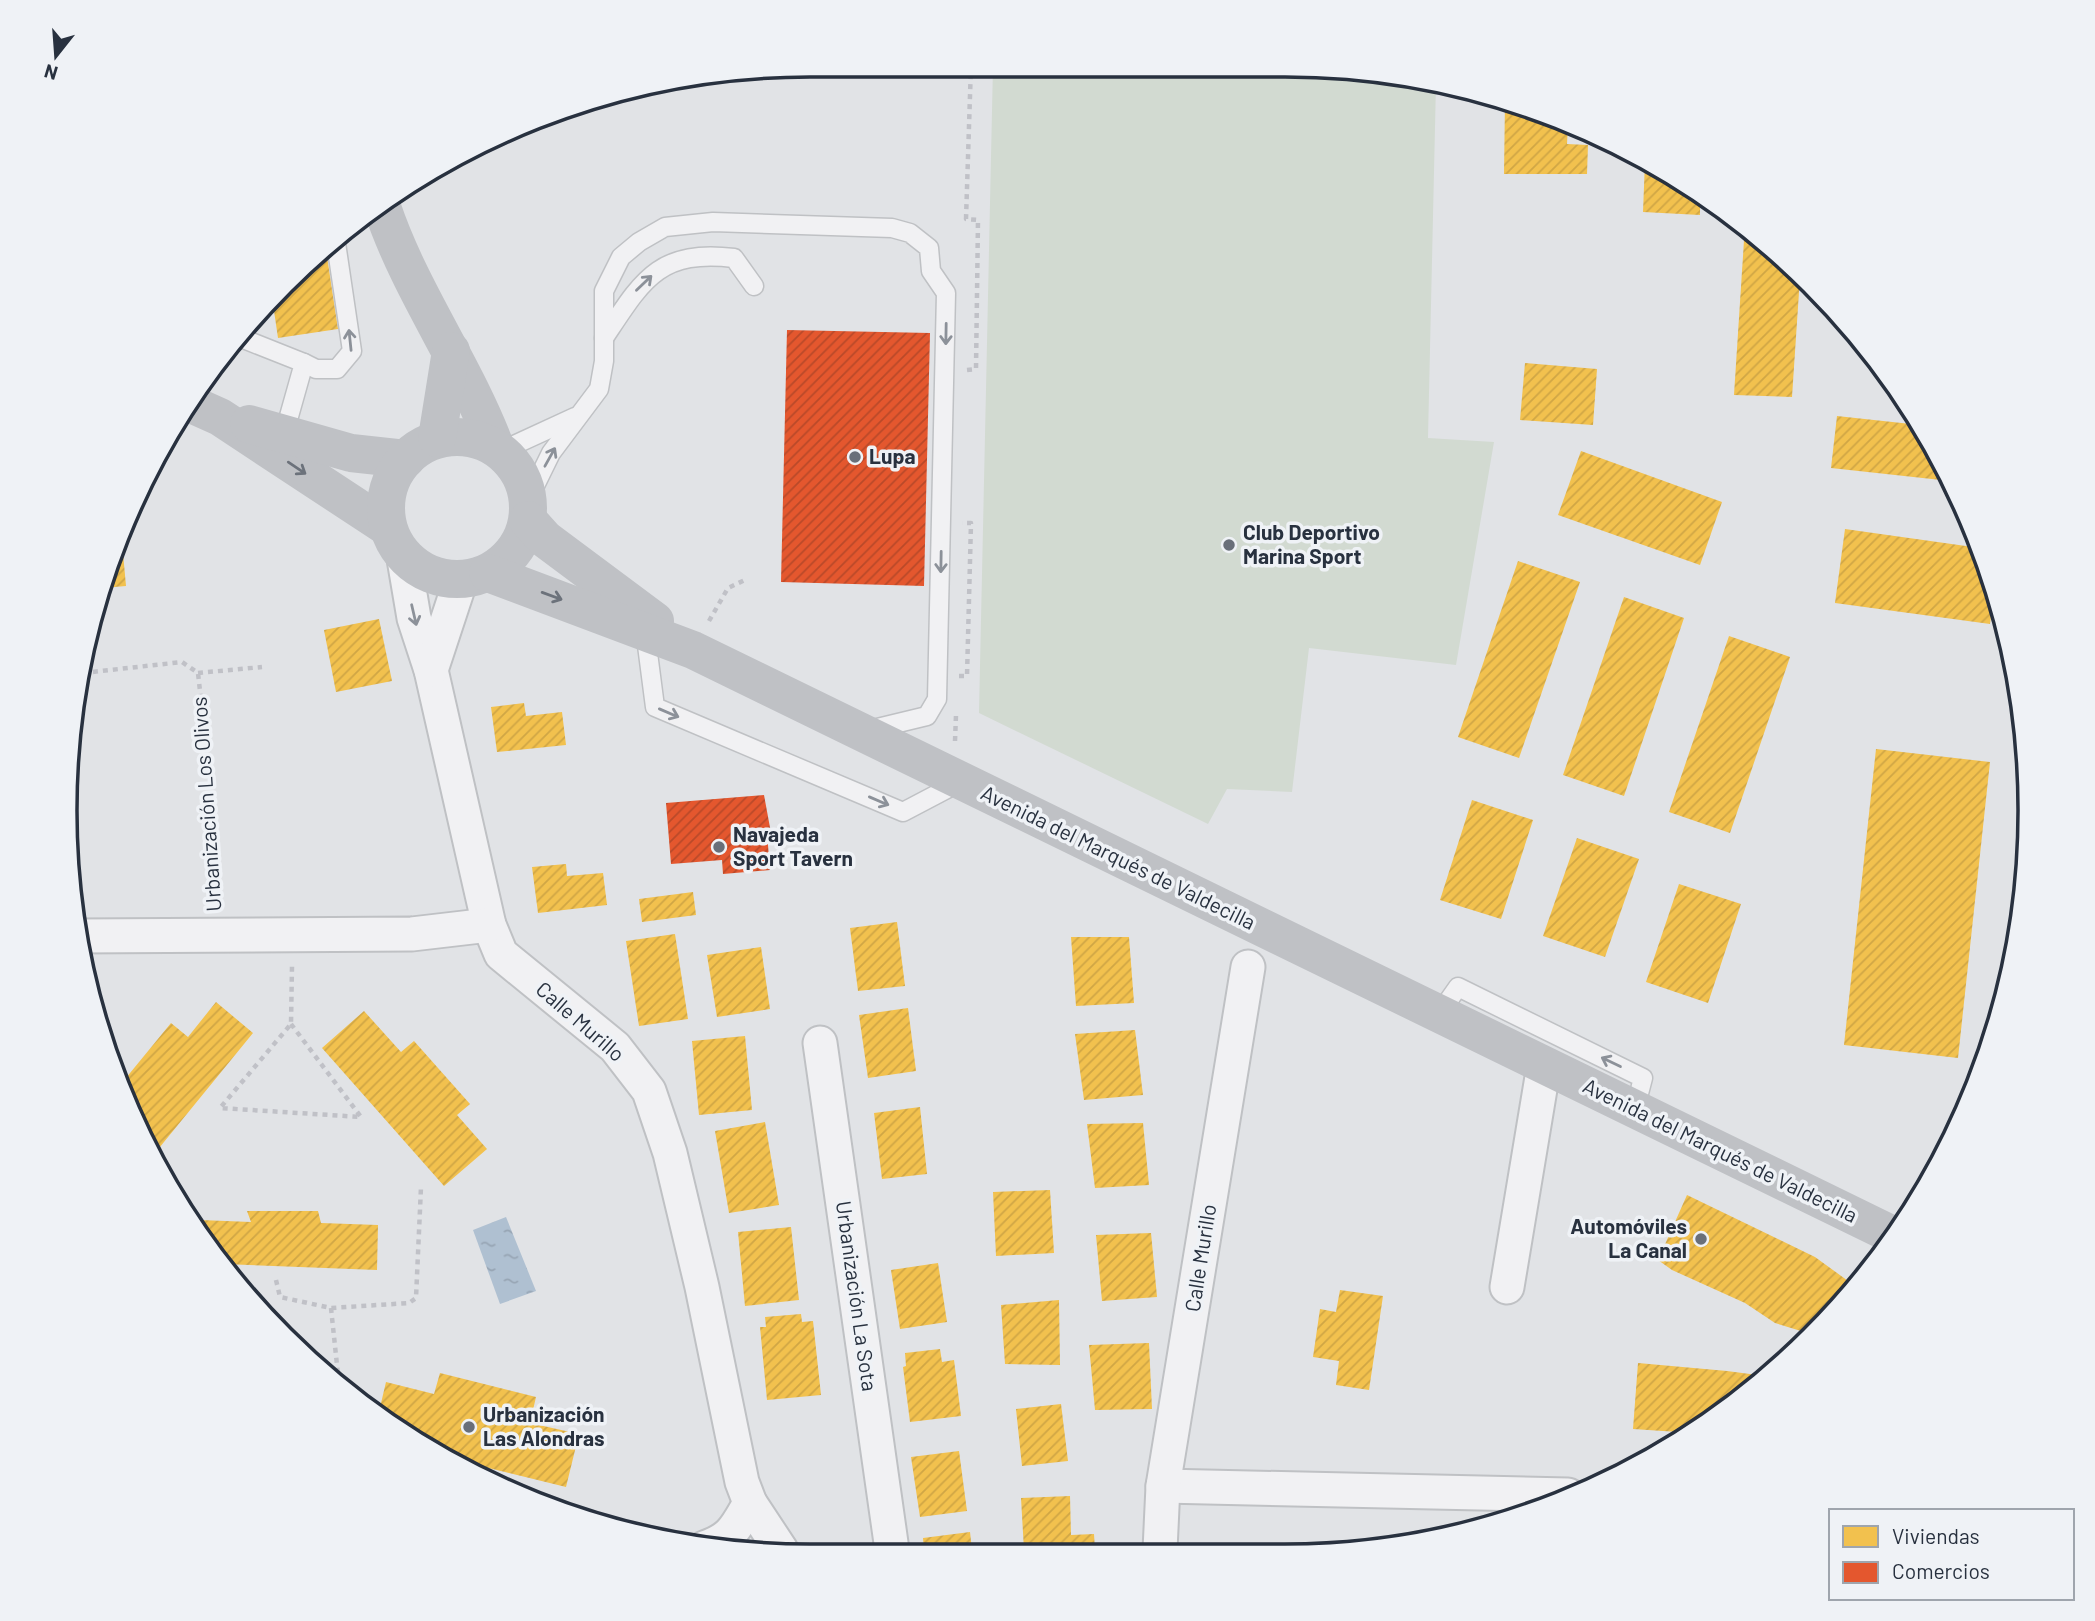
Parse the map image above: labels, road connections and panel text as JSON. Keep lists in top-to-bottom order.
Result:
{
  "streets": {
    "main road": ["Avenida del Marqués de Valdecilla"],
    "street": ["Calle Murillo", "Urbanización La Sota"],
    "path": ["Urbanización Los Olivos"]
  },
  "crossings": [
    ["Avenida del Marqués de Valdecilla", "Calle Murillo"]
  ],
  "places": [
    "Lupa",
    "Club Deportivo Marina Sport",
    "Navajeda Sport Tavern",
    "Automóviles La Canal",
    "Urbanización Las Alondras"
  ],
  "legend": ["Viviendas", "Comercios"],
  "north": "bottom"
}
